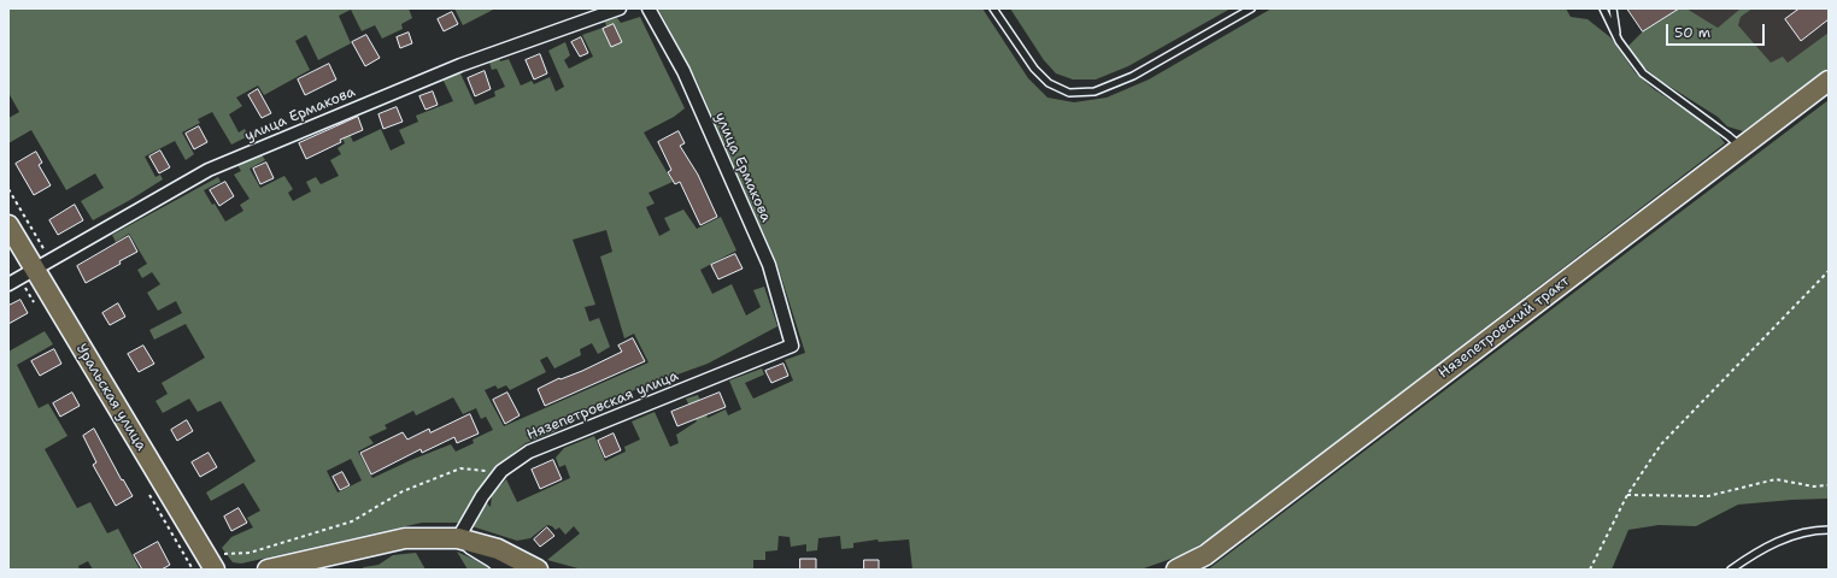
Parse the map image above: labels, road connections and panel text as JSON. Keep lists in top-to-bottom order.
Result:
{
  "streets": {
    "main road": ["Нязепетровский тракт", "Уральская улица"],
    "street": ["улица Ермакова", "Нязепетровская улица"]
  },
  "crossings": [
    ["улица Ермакова", "Уральская улица"],
    ["улица Ермакова", "Нязепетровская улица"]
  ],
  "scale_bar": "50 m"
}
